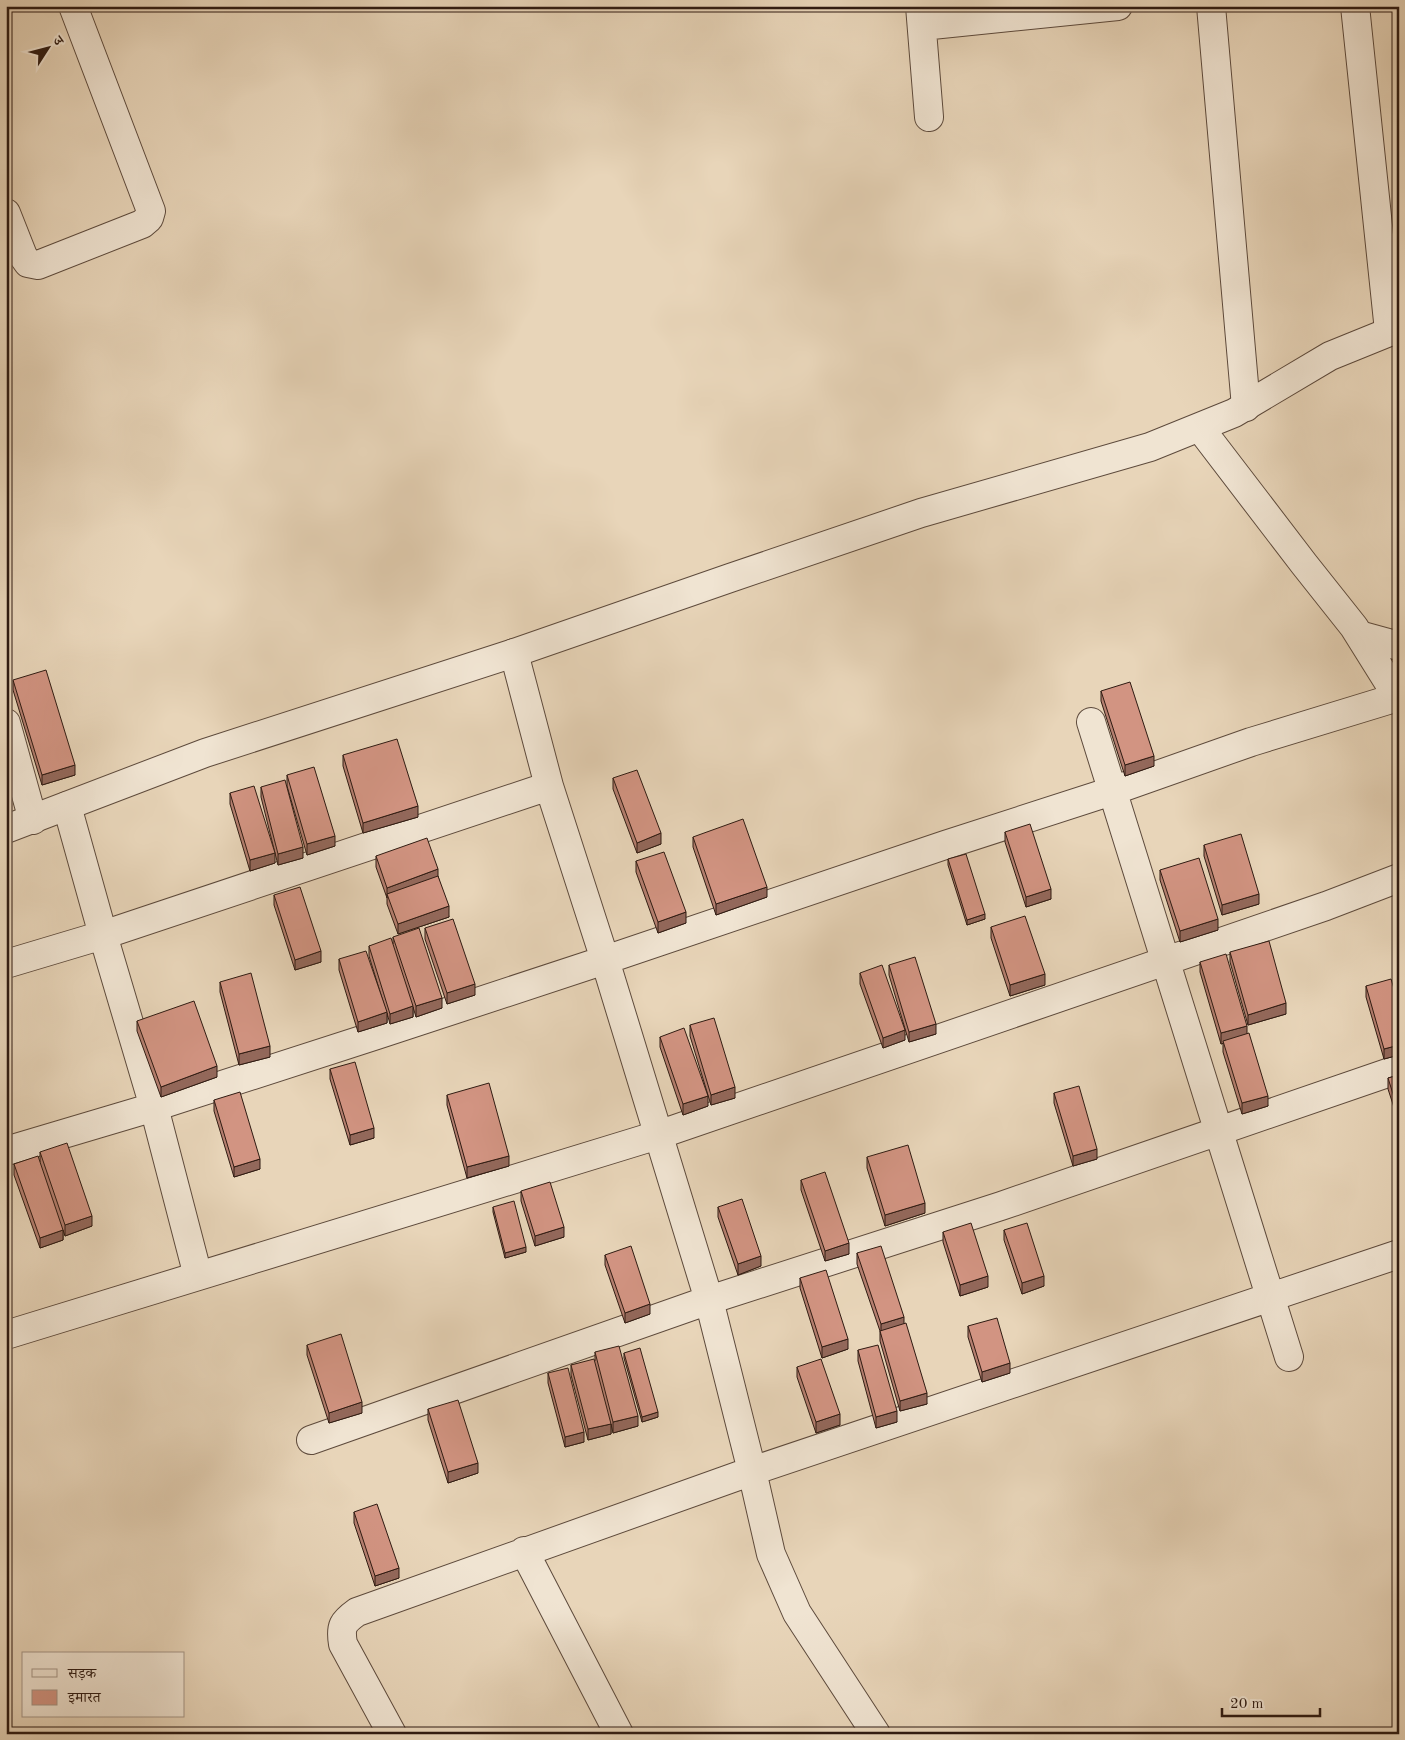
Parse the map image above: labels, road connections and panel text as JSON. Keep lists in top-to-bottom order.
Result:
{
  "legend": ["सड़क", "इमारत"],
  "scale_bar": "20 m",
  "north": "top right"
}
